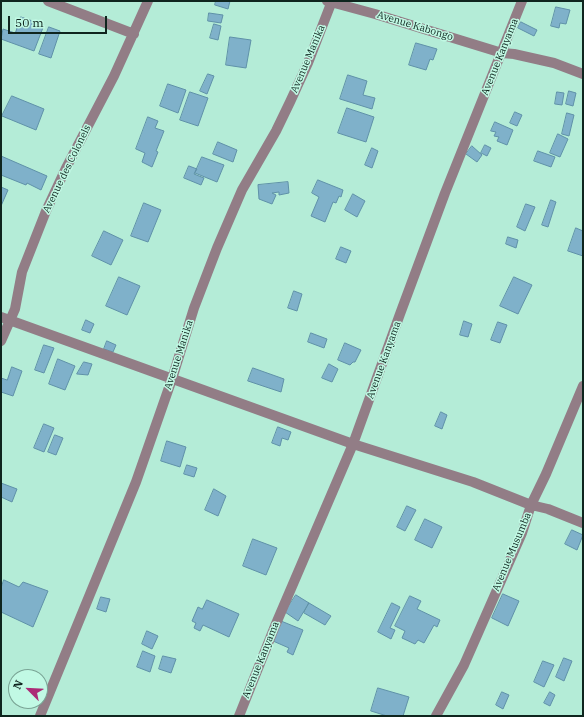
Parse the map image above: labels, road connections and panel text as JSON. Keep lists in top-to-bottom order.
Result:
{
  "streets": {
    "street": [
      "Avenue Kabongo",
      "Avenue Kanyama",
      "Avenue Manika",
      "Avenue des Colonels",
      "Avenue Musumba"
    ]
  },
  "crossings": [
    ["Avenue Kabongo", "Avenue Kanyama"],
    ["Avenue Kabongo", "Avenue Manika"]
  ],
  "scale_bar": "50 m",
  "north": "top left"
}
